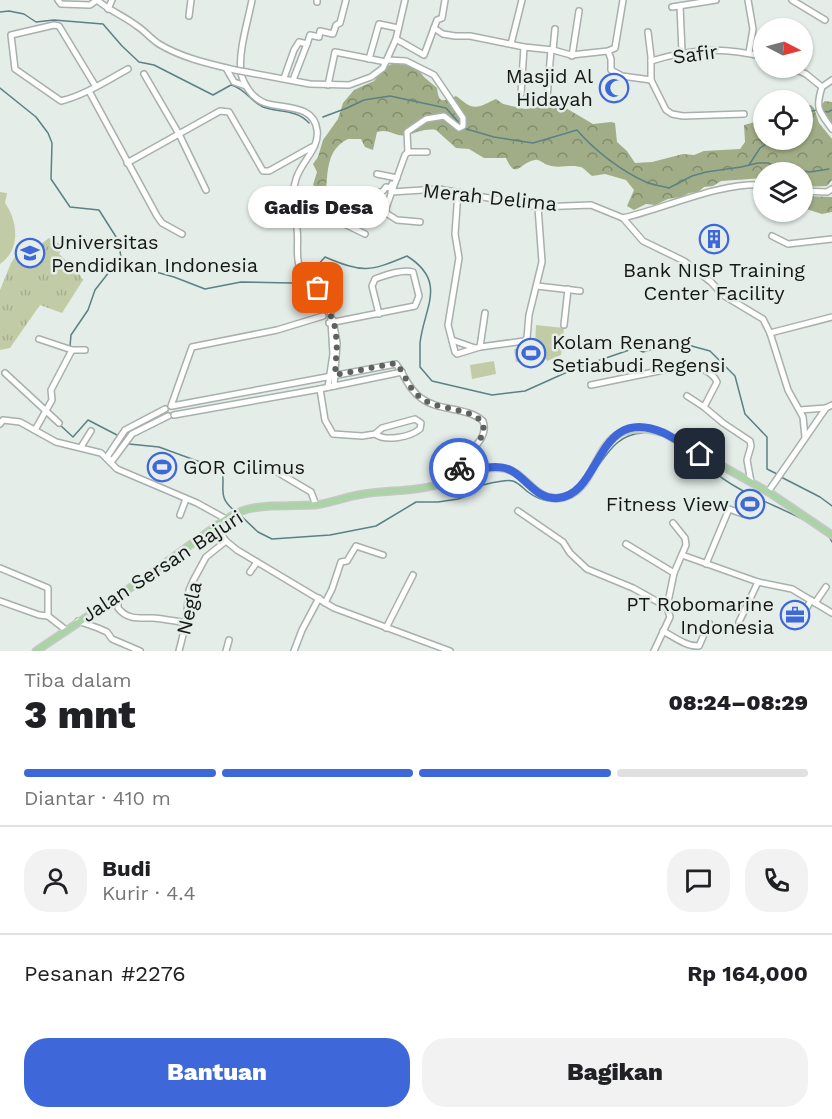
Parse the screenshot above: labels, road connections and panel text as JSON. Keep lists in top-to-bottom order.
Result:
{
  "streets": {
    "main road": ["Jalan Sersan Bajuri"],
    "street": ["Safir", "Merah Delima", "Negla"]
  },
  "places": {
    "mosque": ["Masjid Al Hidayah"],
    "building": ["Bank NISP Training Center Facility"],
    "school or university": ["Universitas Pendidikan Indonesia"],
    "other": ["Gadis Desa"],
    "sports": ["Kolam Renang Setiabudi Regensi", "GOR Cilimus", "Fitness View"],
    "office": ["PT Robomarine Indonesia"]
  },
  "north": "right",
  "page": {
    "bubble": "Gadis Desa",
    "heading": ["3 mnt", "Tiba dalam", "08:24–08:29"],
    "panel": [
      "Budi",
      "Kurir · 4.4",
      "Pesanan #2276",
      "Rp 164,000"
    ],
    "bar": "Diantar · 410 m",
    "buttons": ["Bantuan", "Bagikan"]
  }
}
